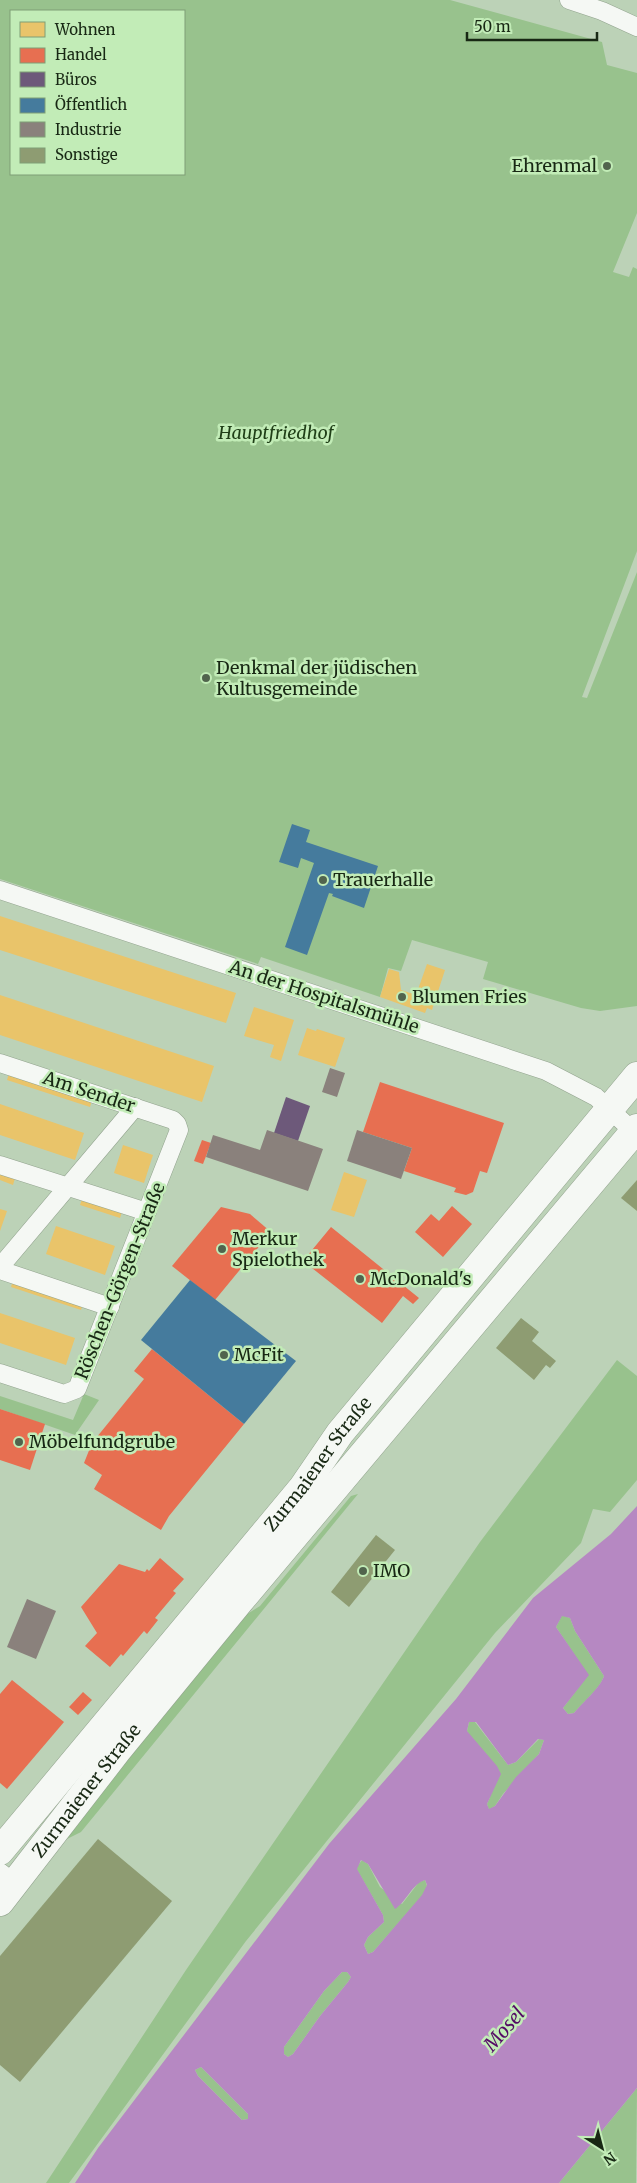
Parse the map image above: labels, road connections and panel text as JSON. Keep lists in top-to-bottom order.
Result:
{
  "streets": {
    "main road": ["Zurmaiener Straße"],
    "street": ["An der Hospitalsmühle", "Am Sender", "Röschen-Görgen-Straße"]
  },
  "crossings": [
    ["An der Hospitalsmühle", "Zurmaiener Straße"],
    ["Am Sender", "Röschen-Görgen-Straße"]
  ],
  "water": ["Mosel"],
  "parks": ["Hauptfriedhof"],
  "places": [
    "Ehrenmal",
    "Denkmal der jüdischen Kultusgemeinde",
    "Trauerhalle",
    "Blumen Fries",
    "Merkur Spielothek",
    "McDonald's",
    "McFit",
    "Möbelfundgrube",
    "IMO"
  ],
  "legend": [
    "Wohnen",
    "Handel",
    "Büros",
    "Öffentlich",
    "Industrie",
    "Sonstige"
  ],
  "scale_bar": "50 m",
  "north": "bottom right"
}
